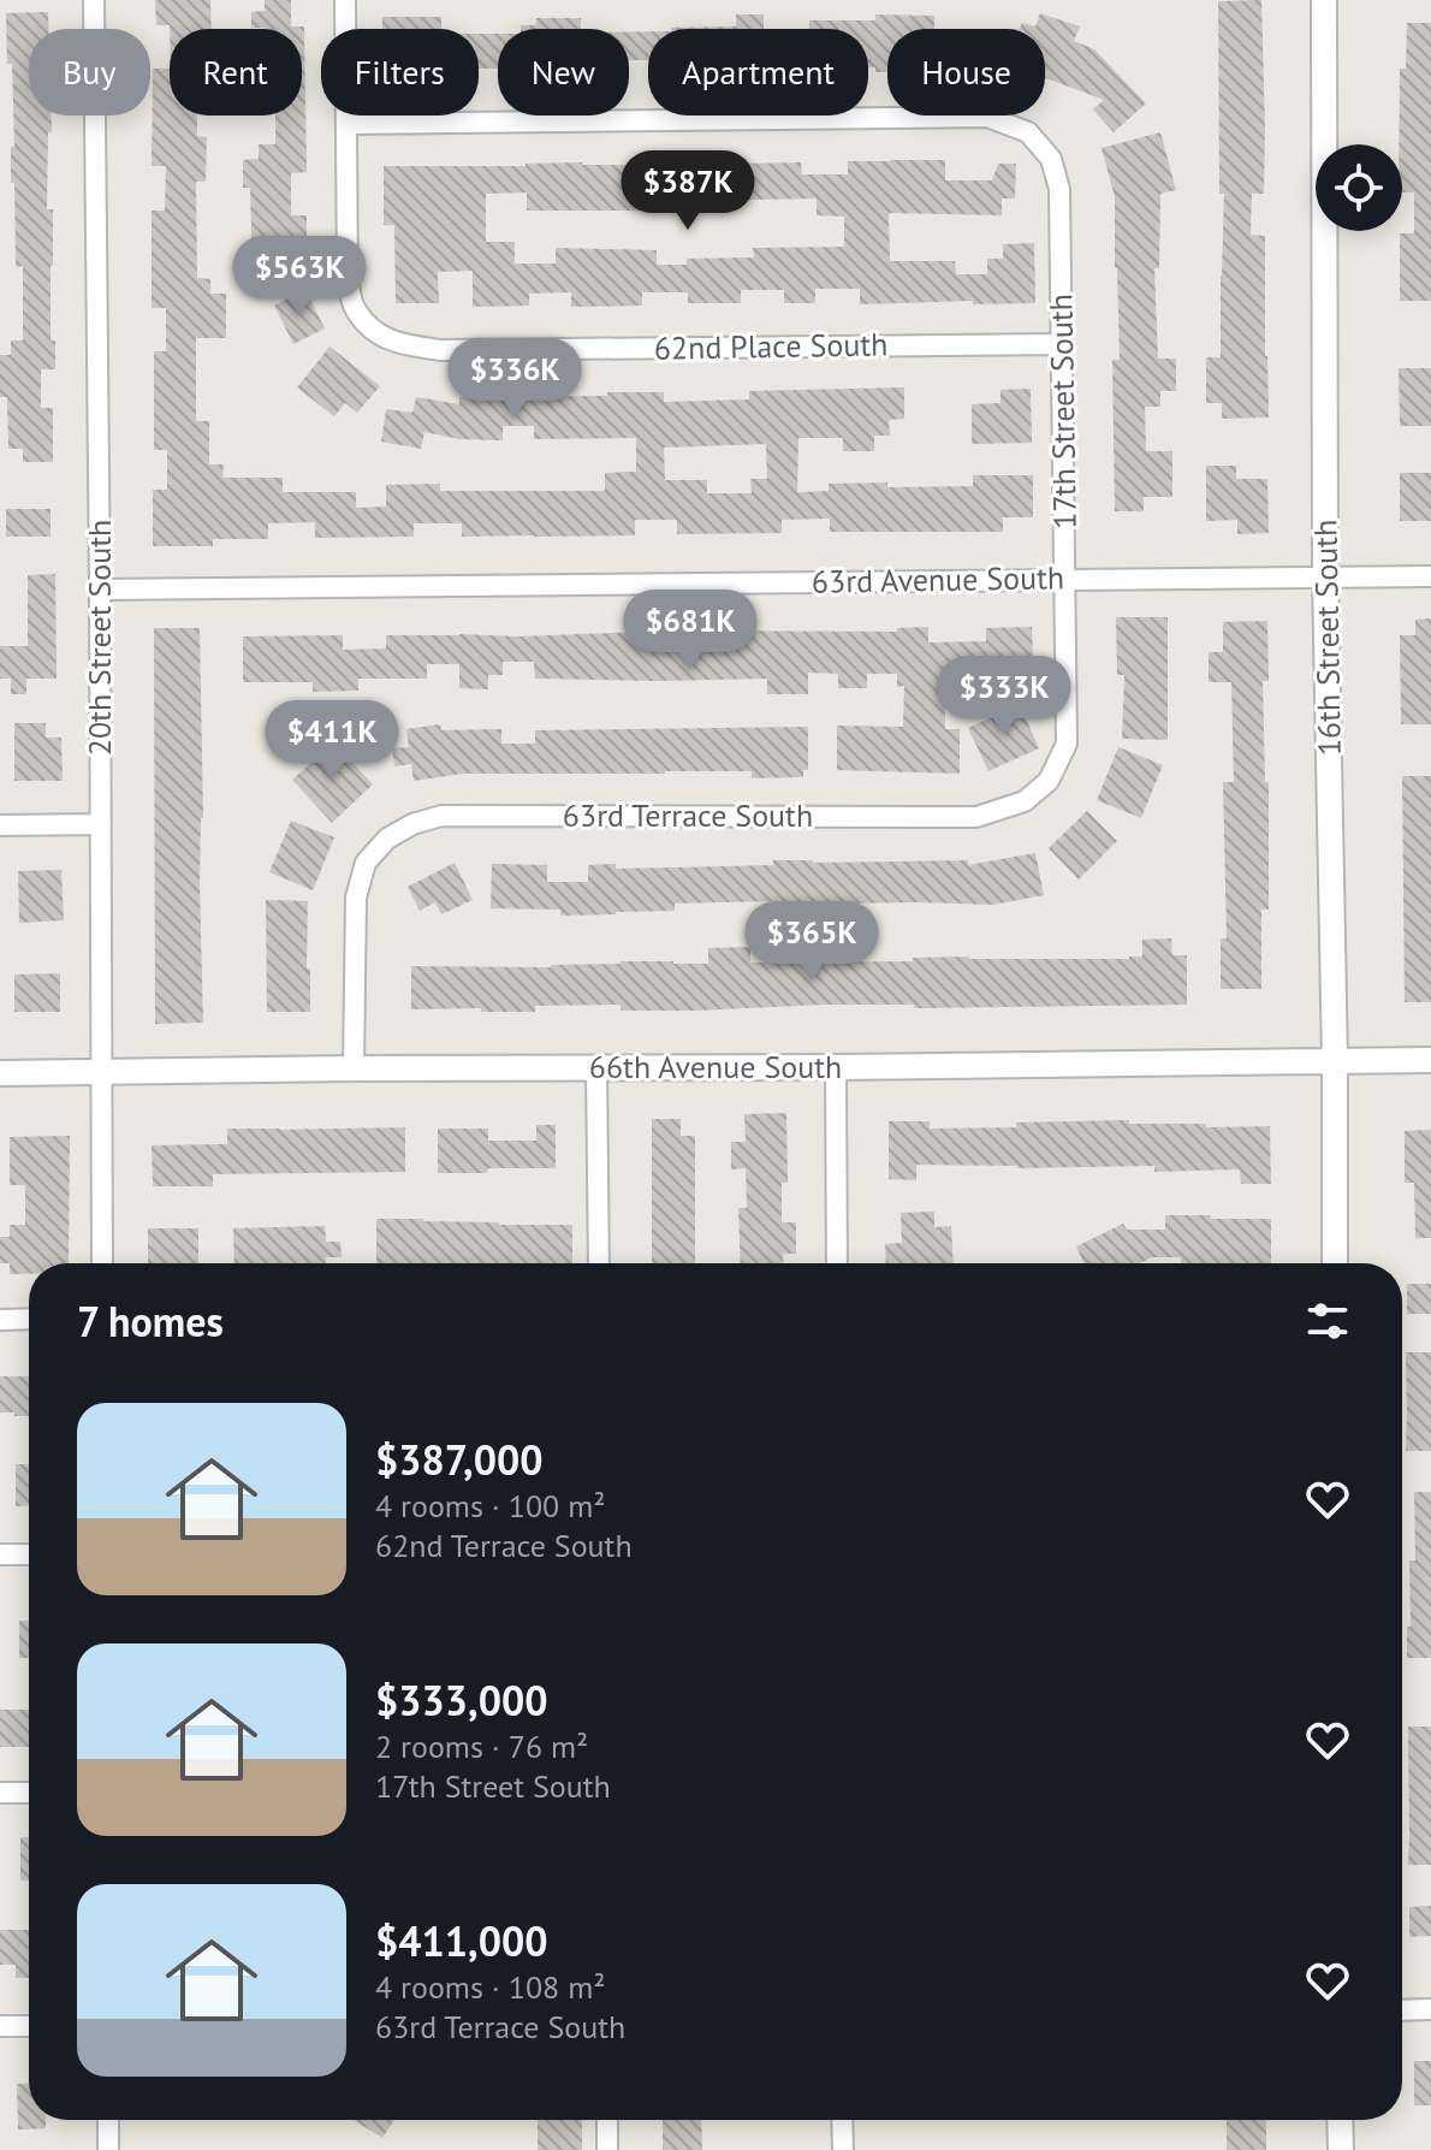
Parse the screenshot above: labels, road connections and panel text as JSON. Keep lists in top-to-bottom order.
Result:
{
  "streets": {
    "street": [
      "62nd Place South",
      "17th Street South",
      "63rd Avenue South",
      "20th Street South",
      "16th Street South",
      "63rd Terrace South",
      "66th Avenue South"
    ]
  },
  "crossings": [
    ["62nd Place South", "17th Street South"],
    ["17th Street South", "63rd Avenue South"],
    ["17th Street South", "63rd Terrace South"],
    ["63rd Avenue South", "20th Street South"],
    ["63rd Avenue South", "16th Street South"],
    ["20th Street South", "66th Avenue South"],
    ["16th Street South", "66th Avenue South"],
    ["63rd Terrace South", "66th Avenue South"]
  ],
  "page": {
    "chip": [
      "Buy",
      "Rent",
      "Filters",
      "New",
      "Apartment",
      "House"
    ],
    "price": [
      "$387K",
      "$563K",
      "$336K",
      "$681K",
      "$333K",
      "$411K",
      "$365K"
    ],
    "heading": "7 homes",
    "list": [
      {
        "name": "$387,000",
        "note": "4 rooms · 100 m² · 62nd Terrace South"
      },
      {
        "name": "$333,000",
        "note": "2 rooms · 76 m² · 17th Street South"
      },
      {
        "name": "$411,000",
        "note": "4 rooms · 108 m² · 63rd Terrace South"
      }
    ]
  }
}
